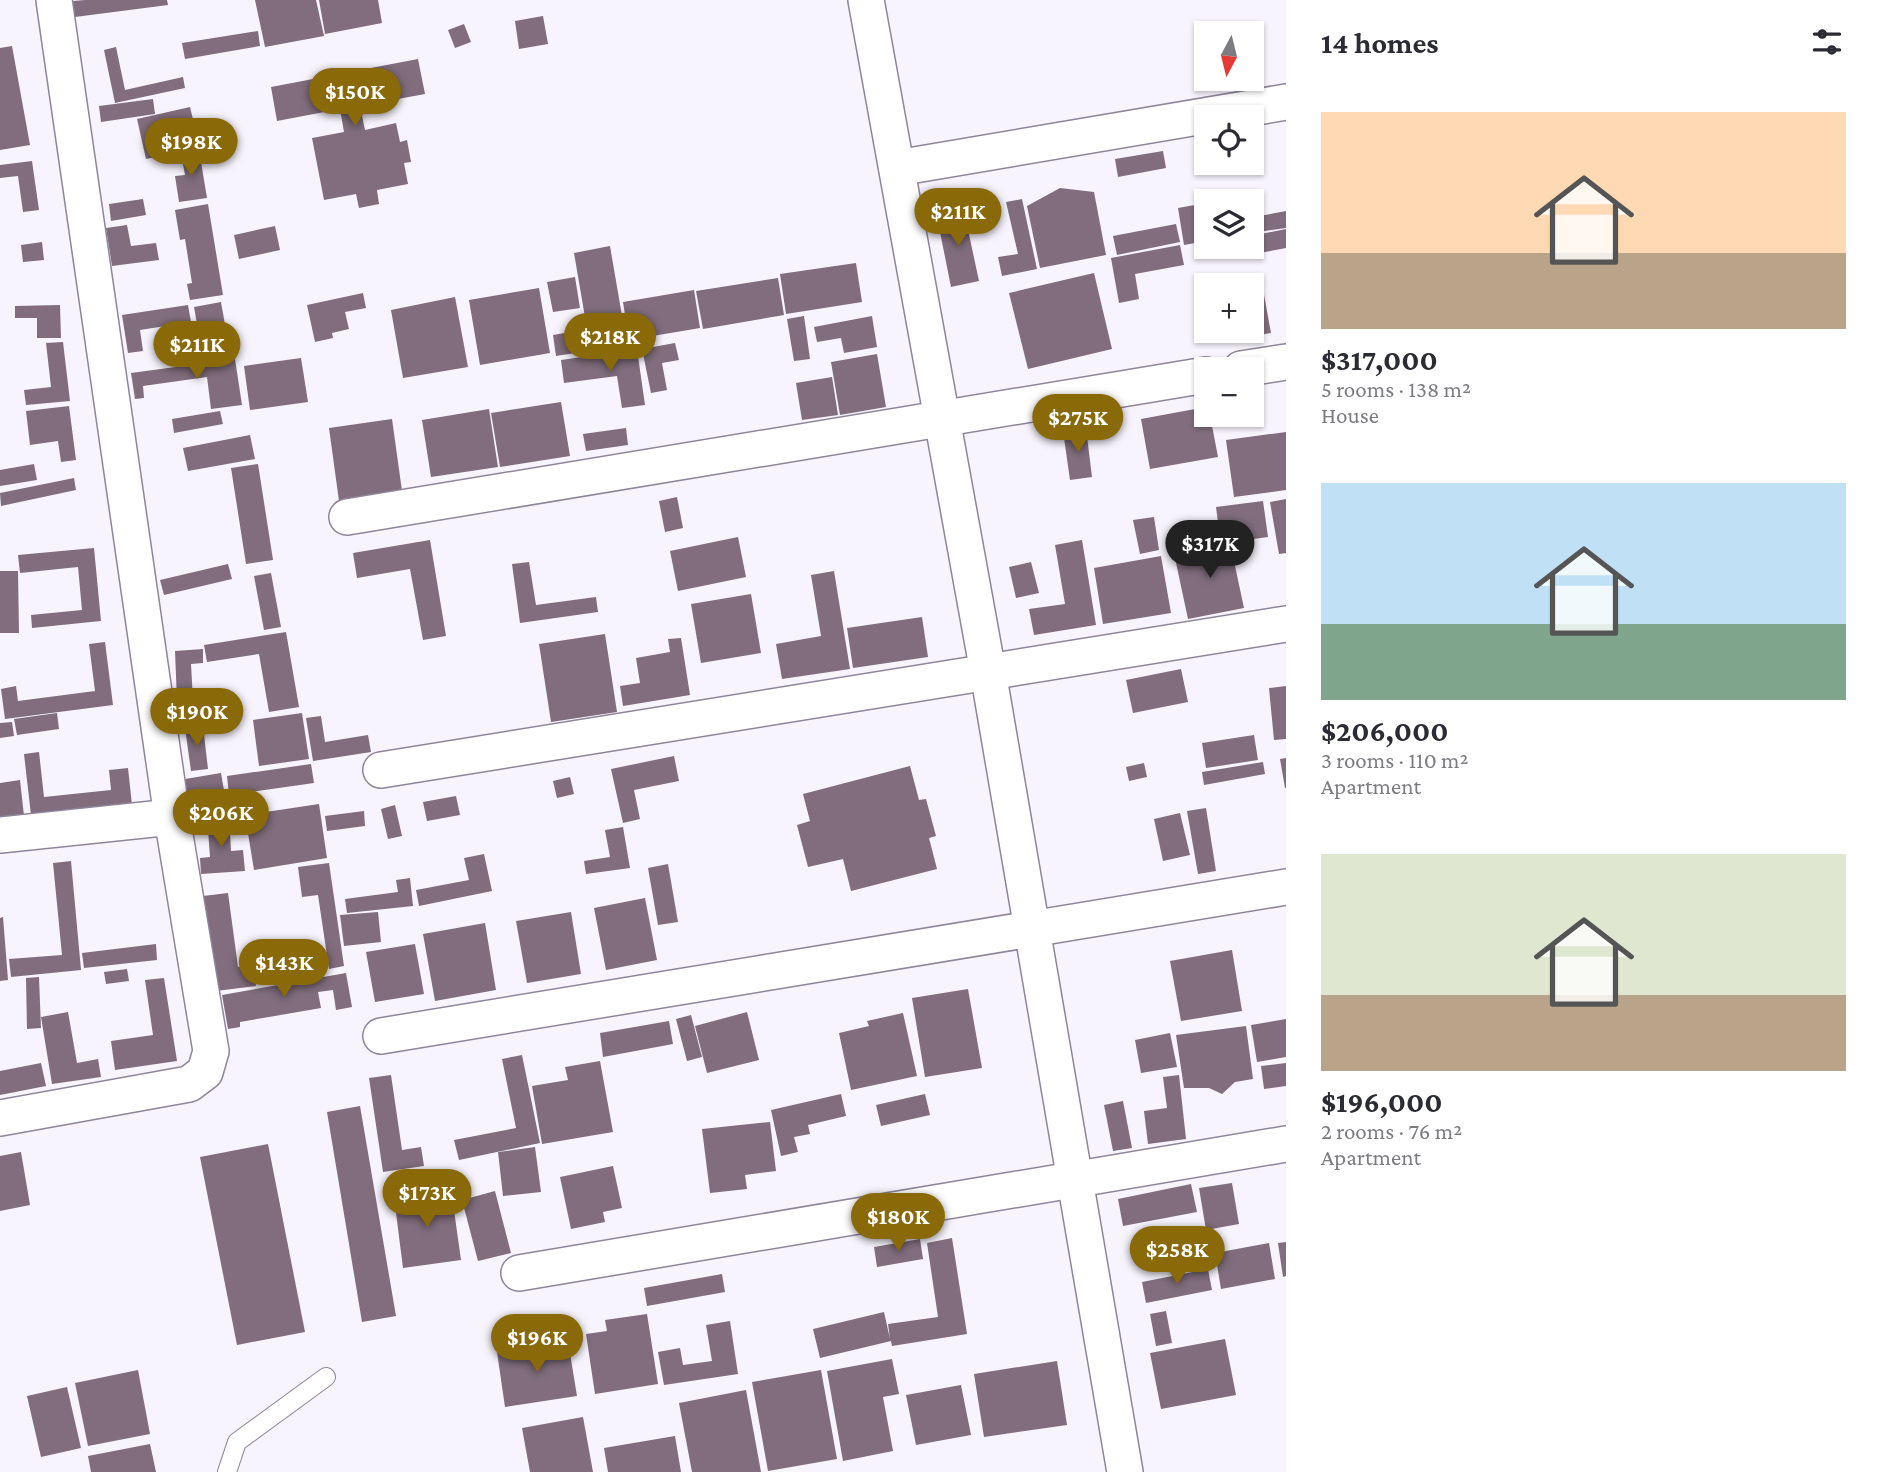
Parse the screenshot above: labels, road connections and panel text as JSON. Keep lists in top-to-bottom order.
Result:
{
  "north": "bottom",
  "page": {
    "heading": "14 homes",
    "map_buttons": ["+", "−"],
    "price": [
      "$150K",
      "$198K",
      "$211K",
      "$218K",
      "$211K",
      "$275K",
      "$317K",
      "$190K",
      "$206K",
      "$143K",
      "$173K",
      "$180K",
      "$258K",
      "$196K"
    ],
    "list": [
      {
        "name": "$317,000",
        "note": "5 rooms · 138 m² · House"
      },
      {
        "name": "$206,000",
        "note": "3 rooms · 110 m² · Apartment"
      },
      {
        "name": "$196,000",
        "note": "2 rooms · 76 m² · Apartment"
      }
    ]
  }
}
